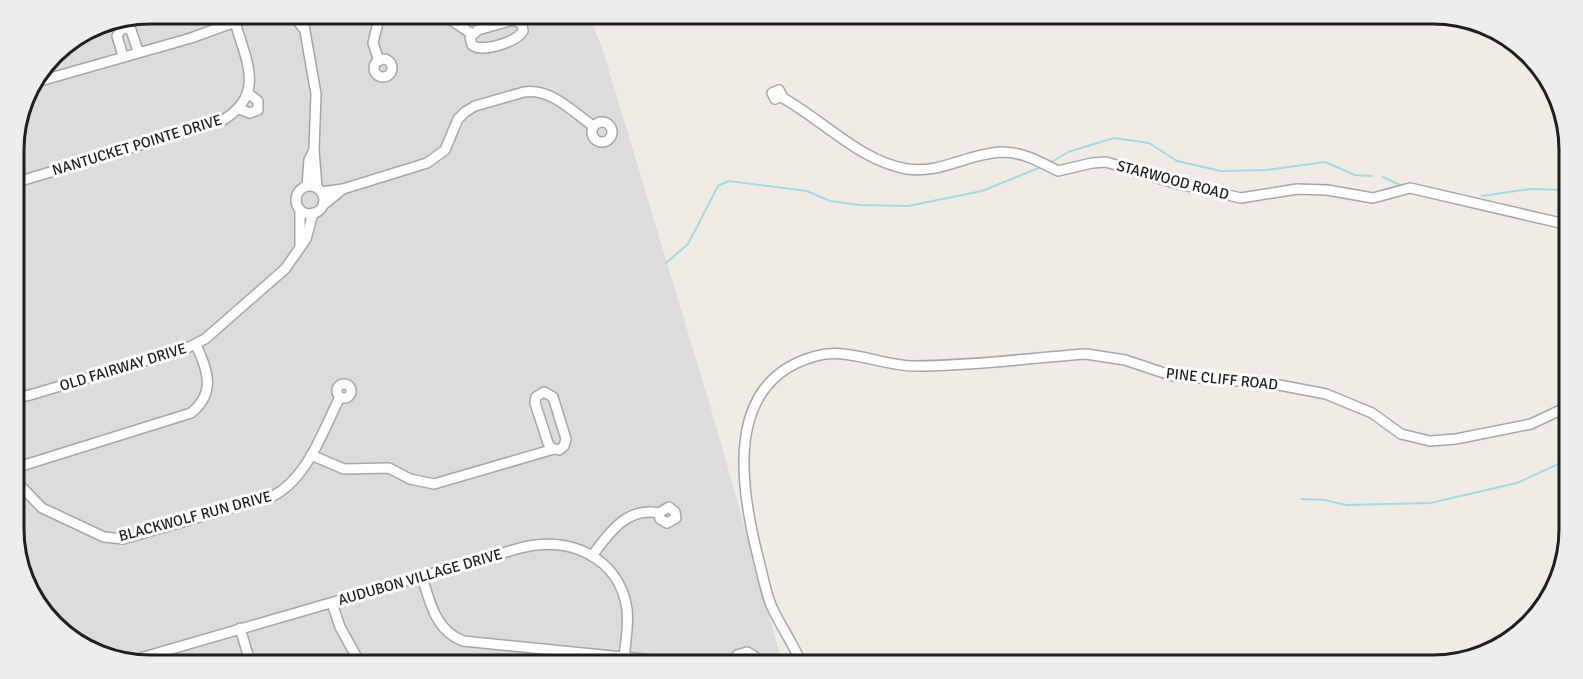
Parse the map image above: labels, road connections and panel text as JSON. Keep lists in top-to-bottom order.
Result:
{
  "streets": {
    "street": [
      "NANTUCKET POINTE DRIVE",
      "STARWOOD ROAD",
      "OLD FAIRWAY DRIVE",
      "PINE CLIFF ROAD",
      "BLACKWOLF RUN DRIVE",
      "AUDUBON VILLAGE DRIVE"
    ]
  }
}
